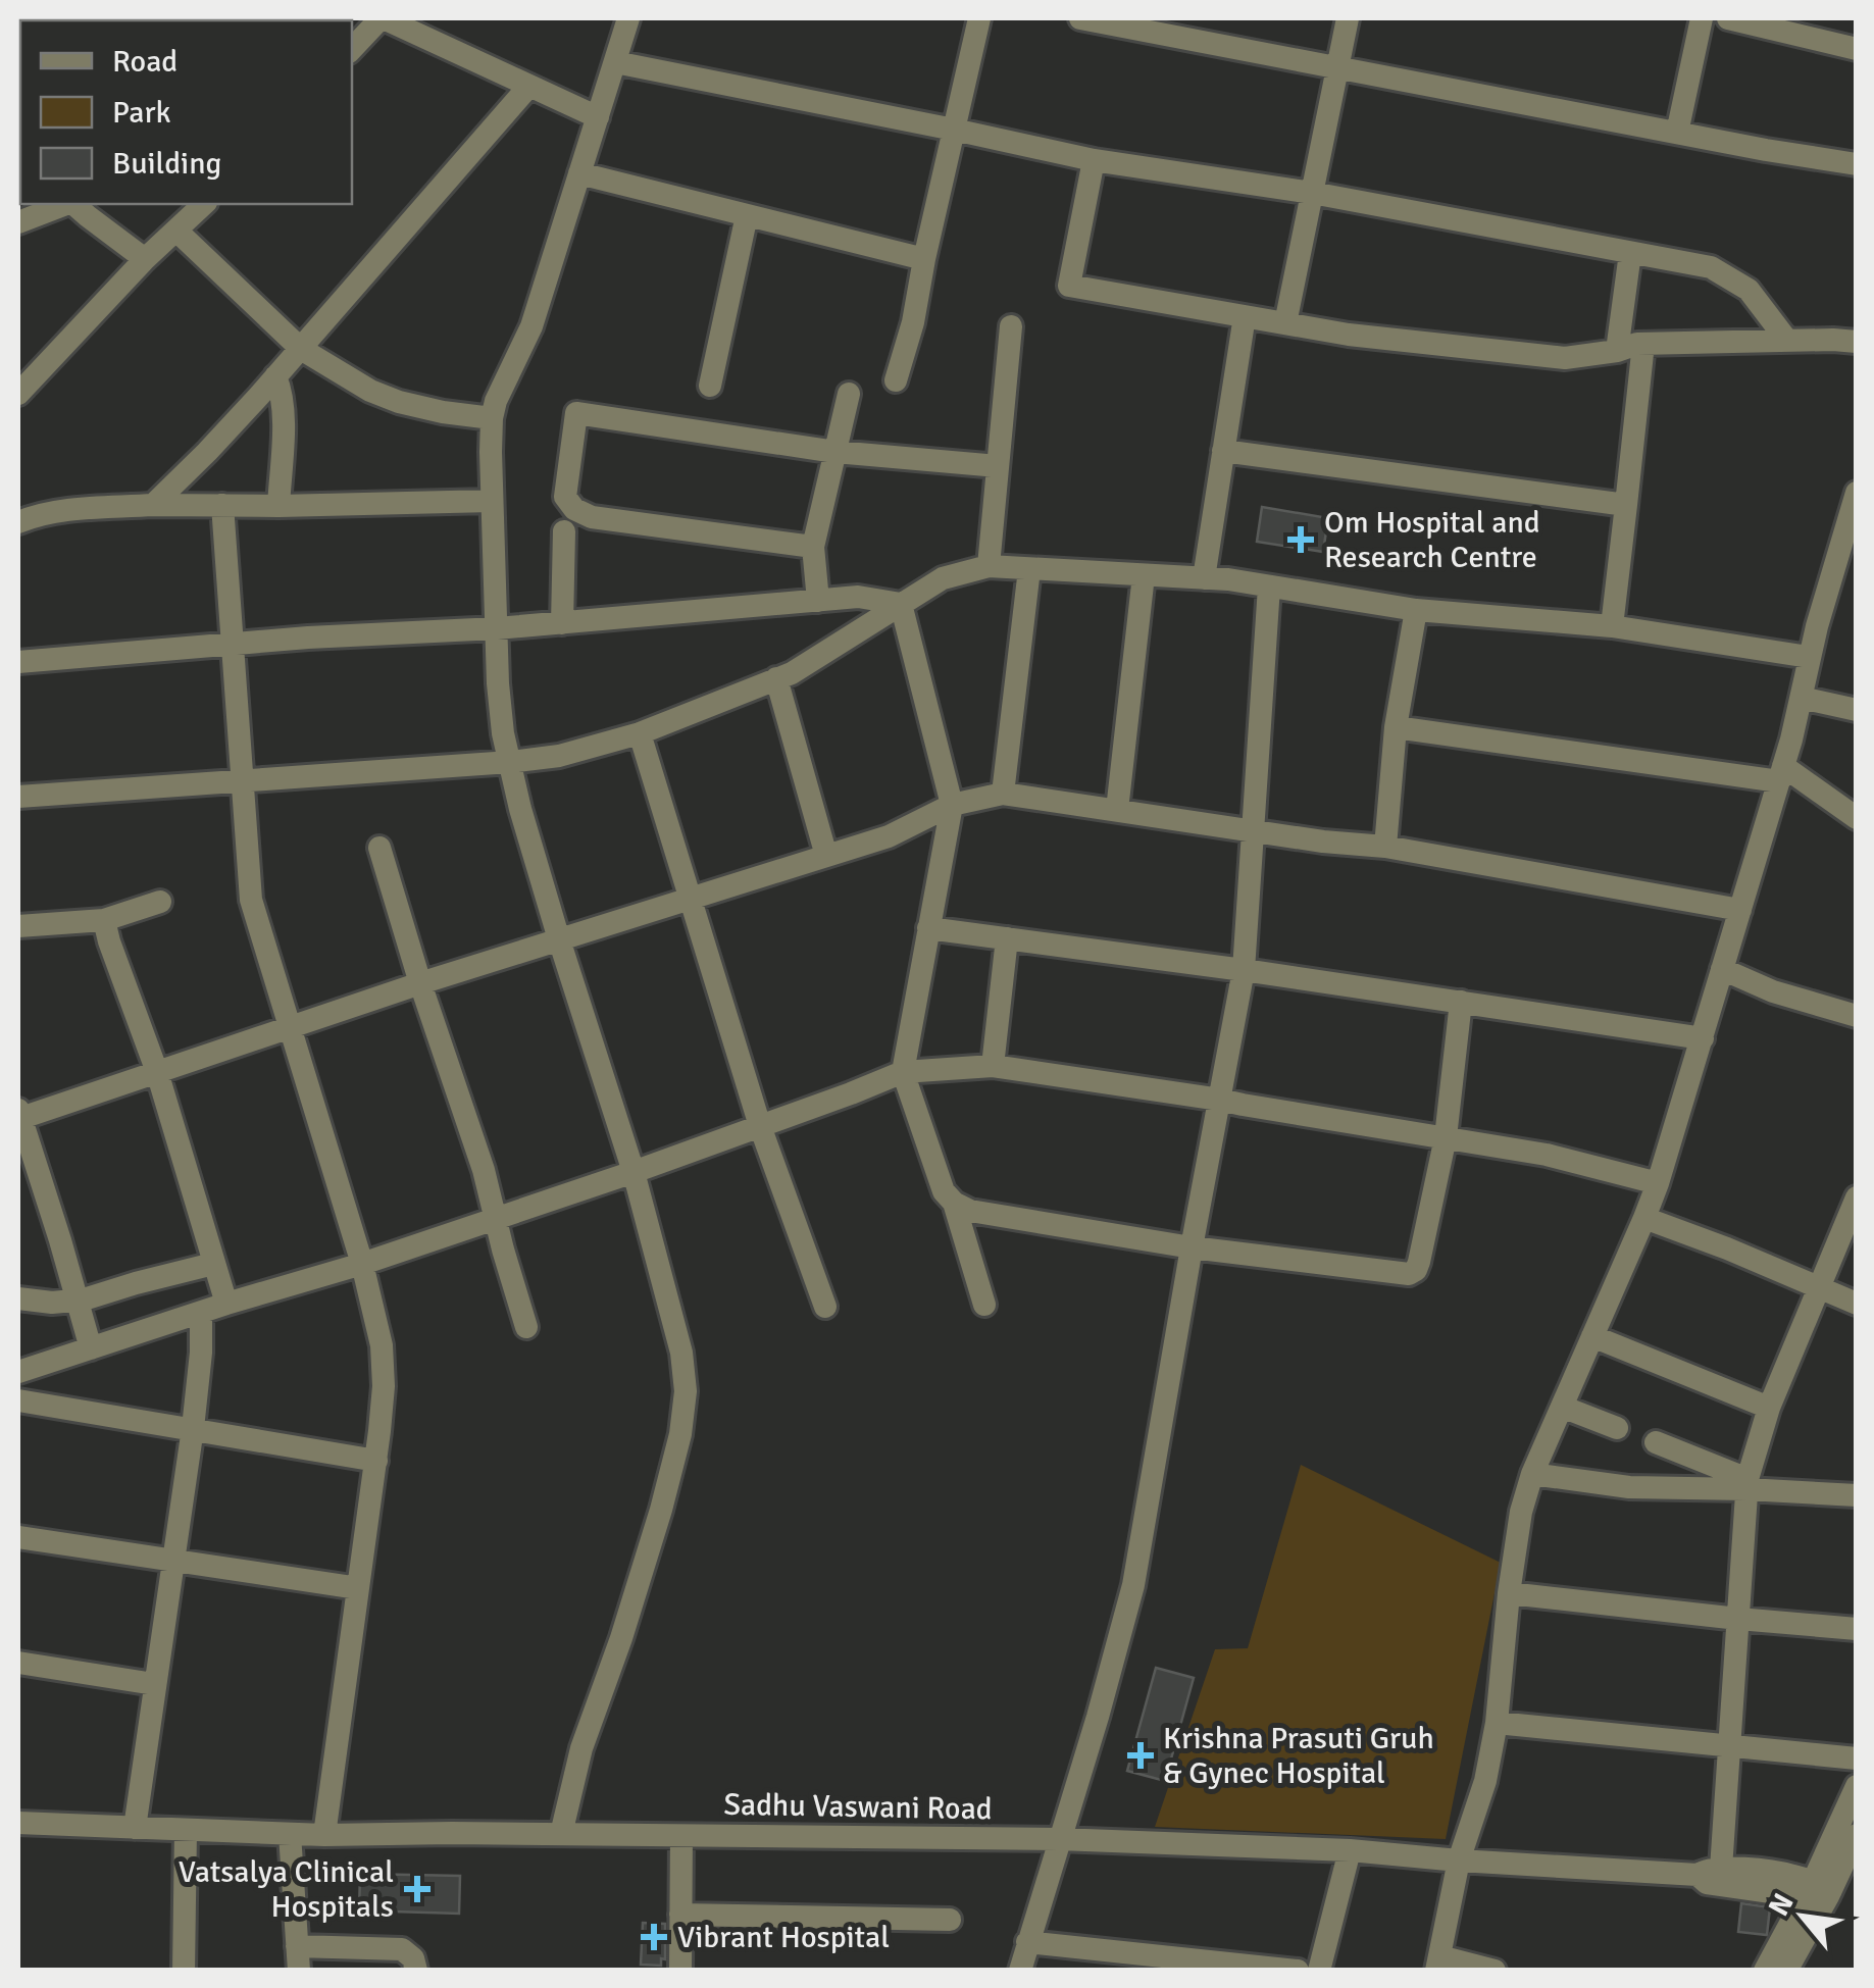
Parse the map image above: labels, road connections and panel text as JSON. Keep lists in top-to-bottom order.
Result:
{
  "streets": {
    "street": ["Sadhu Vaswani Road"]
  },
  "places": {
    "health": [
      "Om Hospital and Research Centre",
      "Krishna Prasuti Gruh & Gynec Hospital",
      "Vatsalya Clinical Hospitals",
      "Vibrant Hospital"
    ]
  },
  "legend": ["Road", "Park", "Building"],
  "north": "top left"
}
